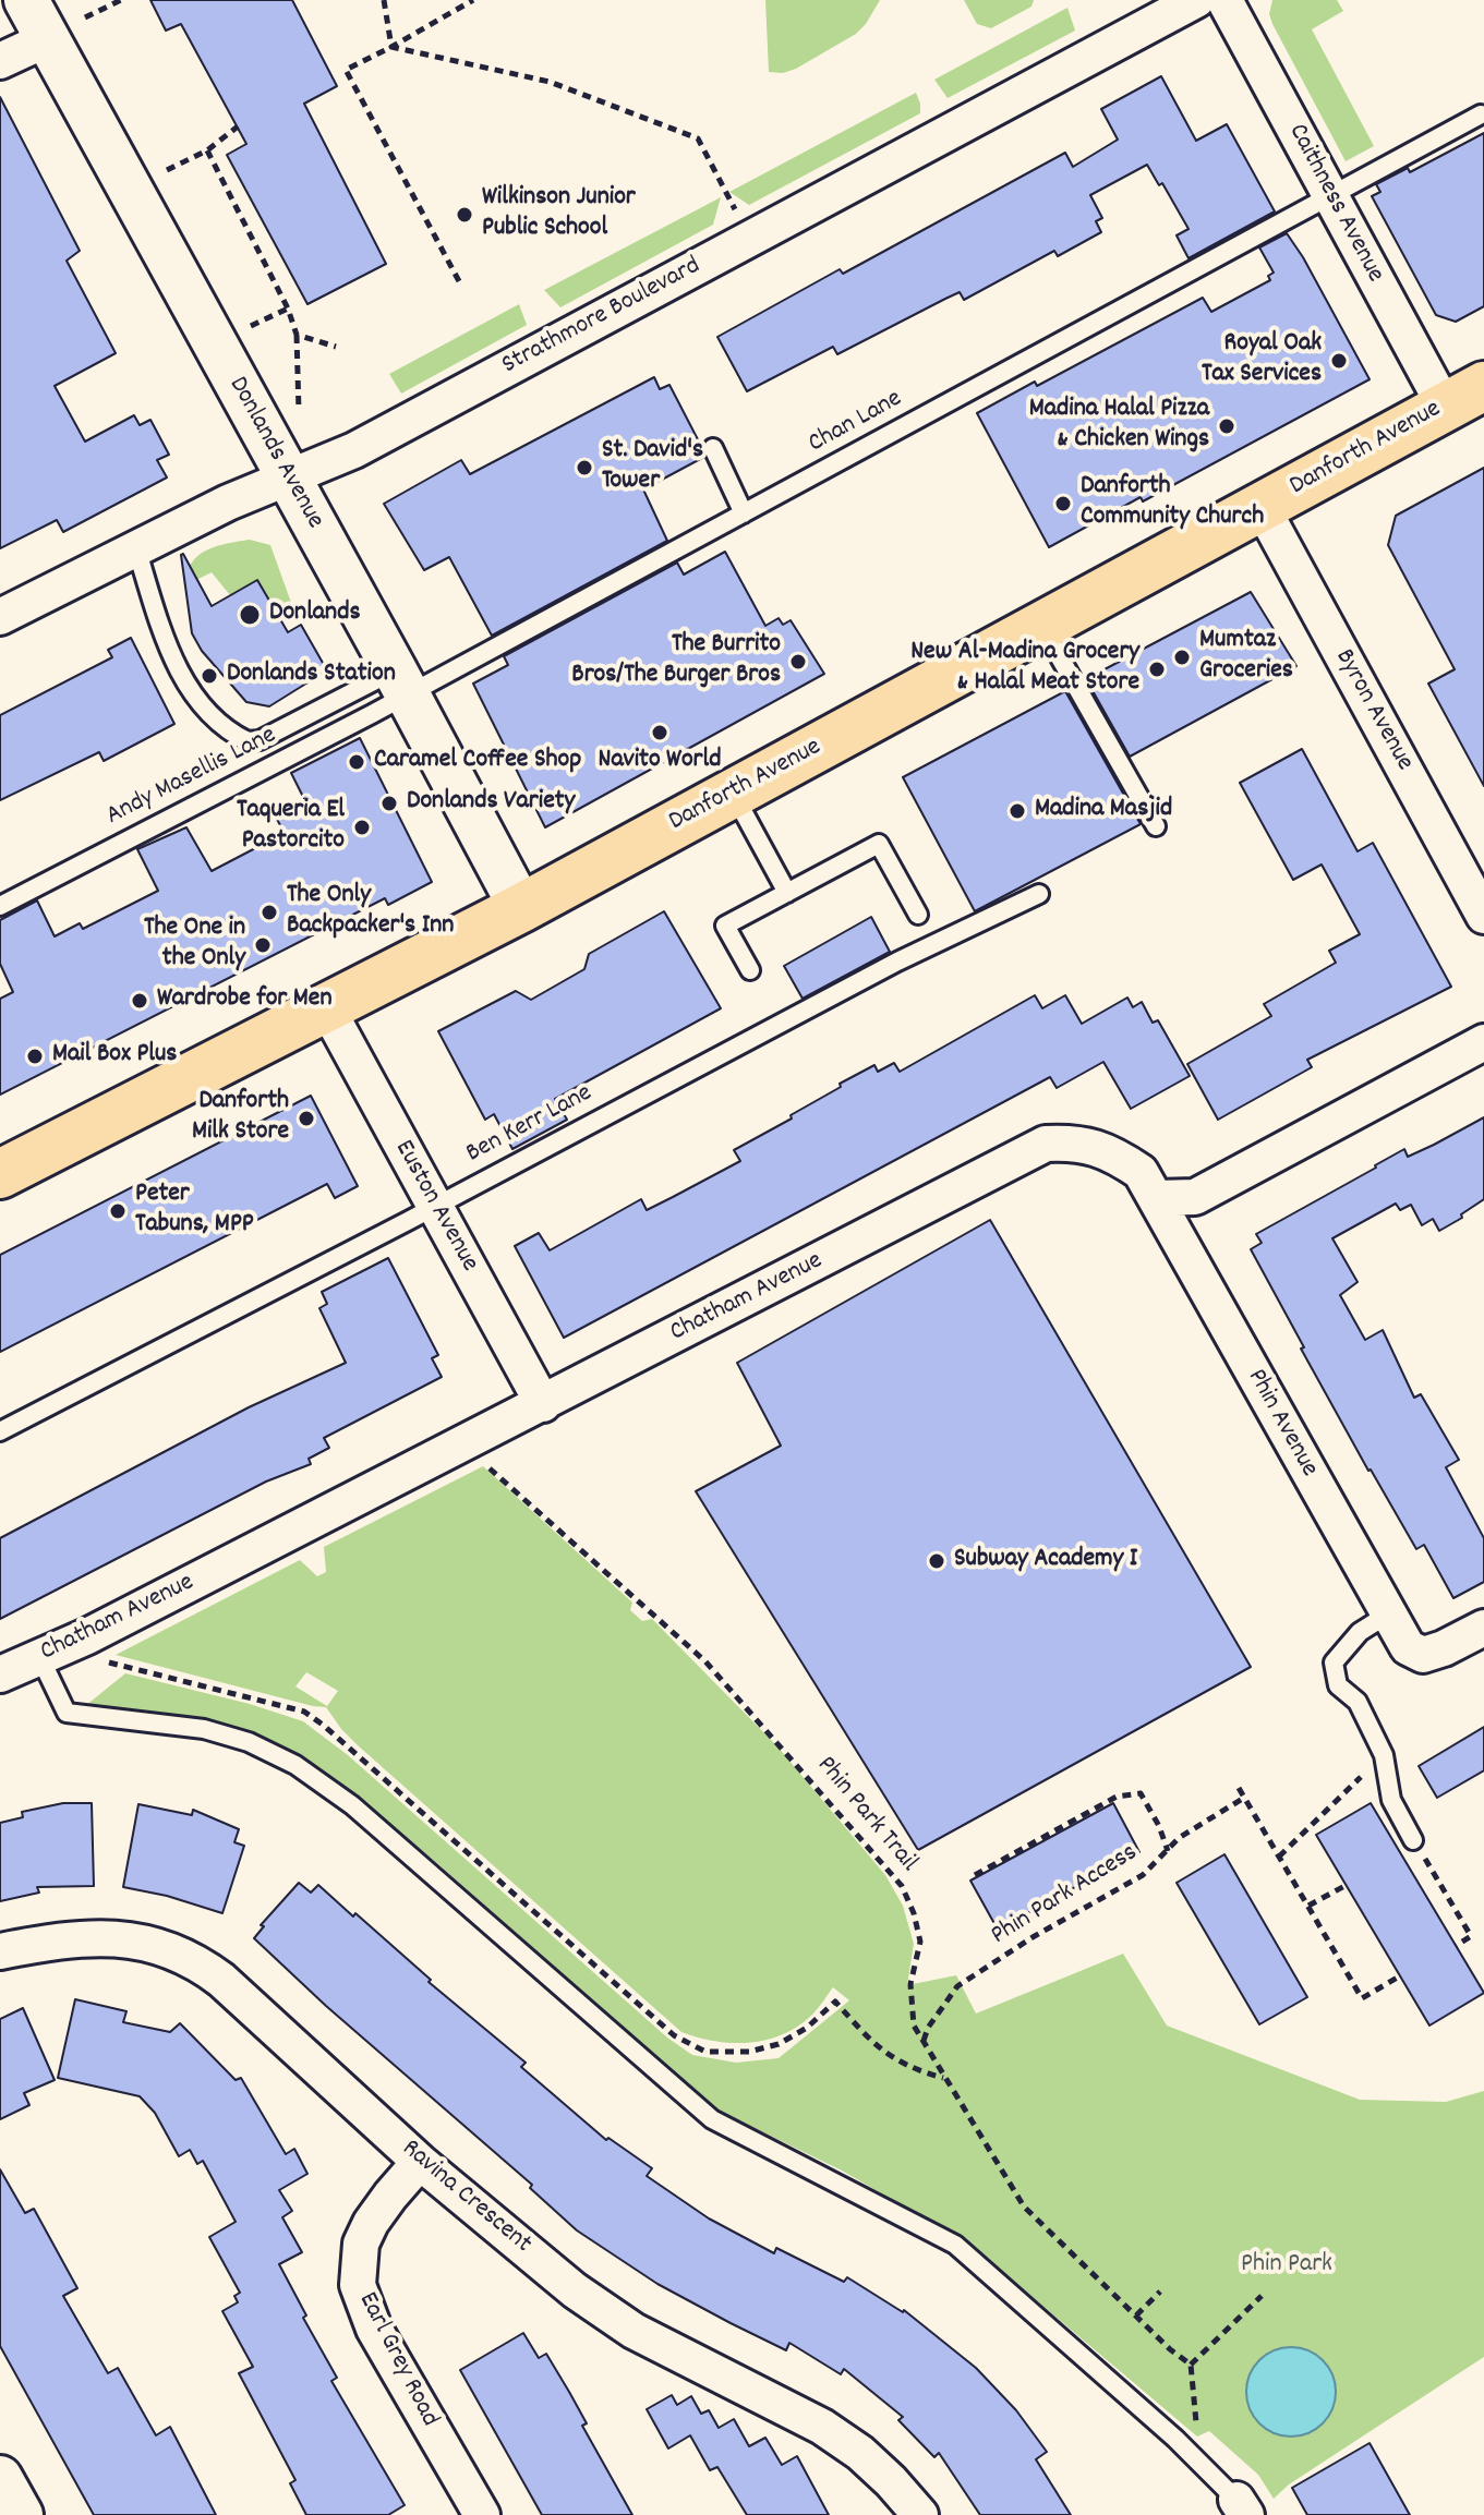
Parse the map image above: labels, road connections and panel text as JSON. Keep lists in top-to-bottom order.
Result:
{
  "streets": {
    "main road": ["Danforth Avenue"],
    "street": [
      "Caithness Avenue",
      "Strathmore Boulevard",
      "Donlands Avenue",
      "Byron Avenue",
      "Euston Avenue",
      "Chatham Avenue",
      "Phin Avenue",
      "Ravina Crescent",
      "Earl Grey Road"
    ],
    "lane": ["Chan Lane", "Andy Masellis Lane", "Ben Kerr Lane"],
    "path": ["Phin Park Trail", "Phin Park Access"]
  },
  "crossings": [
    ["Caithness Avenue", "Chan Lane"],
    ["Caithness Avenue", "Danforth Avenue"],
    ["Strathmore Boulevard", "Donlands Avenue"],
    ["Chan Lane", "Donlands Avenue"],
    ["Chan Lane", "Andy Masellis Lane"],
    ["Danforth Avenue", "Donlands Avenue"],
    ["Danforth Avenue", "Byron Avenue"],
    ["Danforth Avenue", "Euston Avenue"],
    ["Donlands Avenue", "Andy Masellis Lane"],
    ["Ben Kerr Lane", "Euston Avenue"],
    ["Euston Avenue", "Chatham Avenue"],
    ["Chatham Avenue", "Phin Avenue"],
    ["Phin Park Trail", "Phin Park Access"],
    ["Ravina Crescent", "Earl Grey Road"]
  ],
  "parks": ["Phin Park"],
  "places": [
    "Wilkinson Junior Public School",
    "Royal Oak Tax Services",
    "Madina Halal Pizza & Chicken Wings",
    "St. David's Tower",
    "Danforth Community Church",
    "Donlands",
    "Mumtaz Groceries",
    "The Burrito Bros/The Burger Bros",
    "New Al-Madina Grocery & Halal Meat Store",
    "Donlands Station",
    "Navito World",
    "Caramel Coffee Shop",
    "Donlands Variety",
    "Madina Masjid",
    "Taqueria El Pastorcito",
    "The Only Backpacker's Inn",
    "The One in the Only",
    "Wardrobe for Men",
    "Mail Box Plus",
    "Danforth Milk Store",
    "Peter Tabuns, MPP",
    "Subway Academy I"
  ]
}
